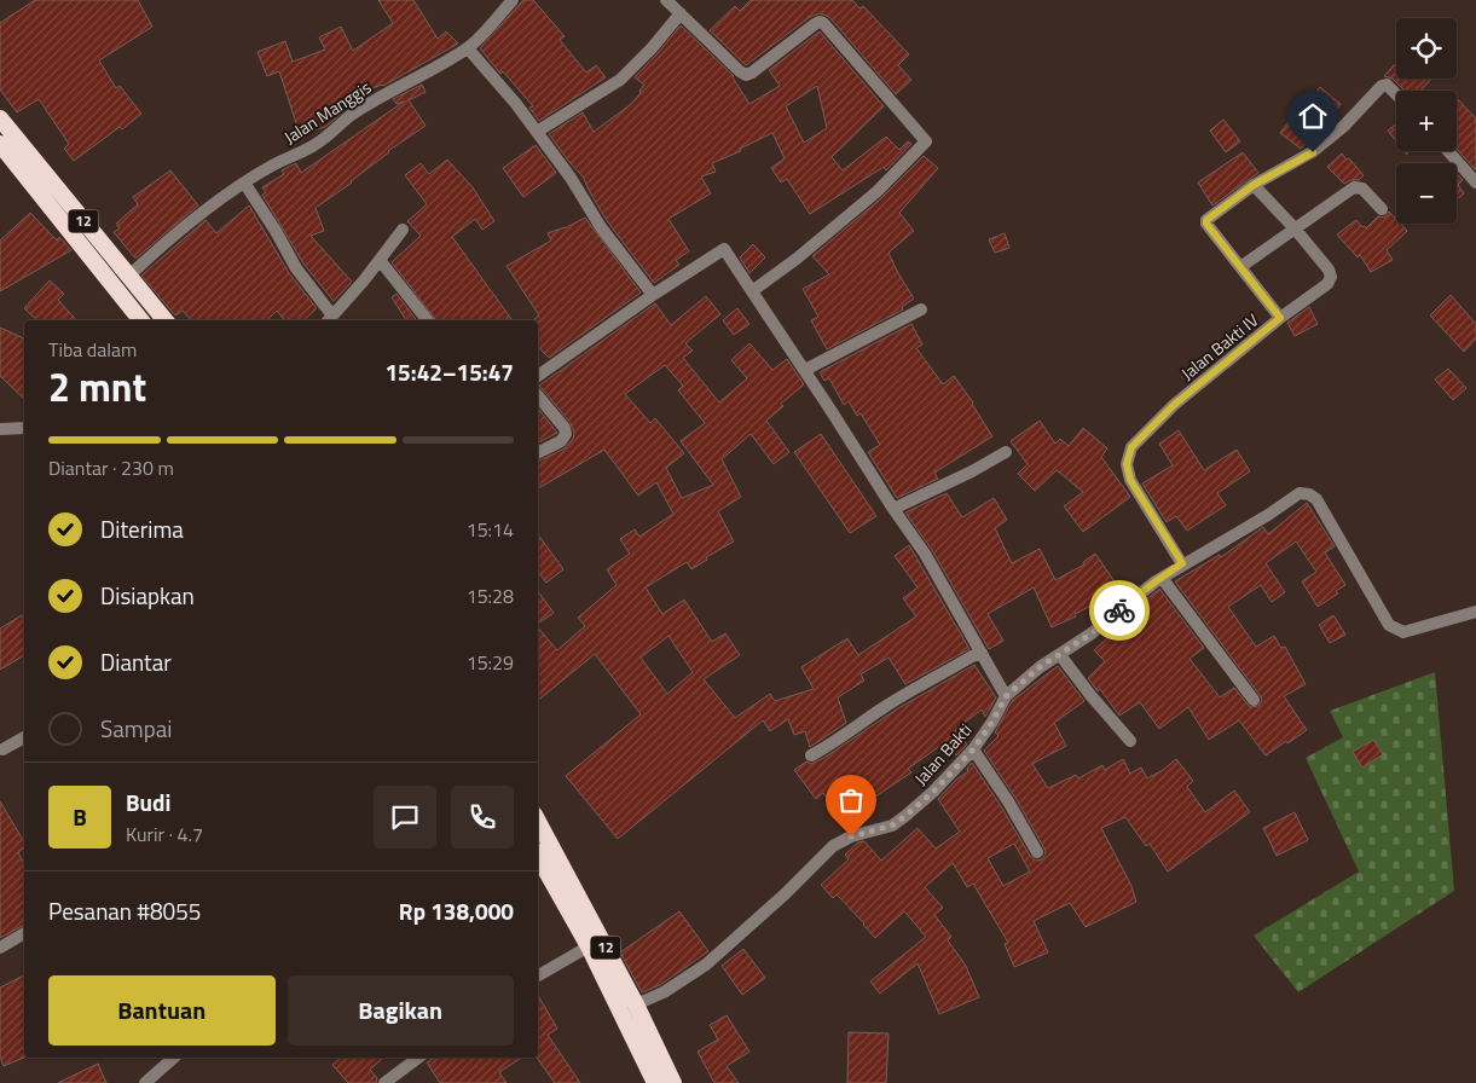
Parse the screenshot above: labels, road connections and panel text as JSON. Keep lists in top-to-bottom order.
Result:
{
  "streets": {
    "highway": ["12"],
    "street": ["Jalan Manggis", "Jalan Bakti IV", "Jalan Bakti"]
  },
  "crossings": [
    ["Jalan Manggis", "12"],
    ["12", "Jalan Bakti"],
    ["Jalan Bakti IV", "Jalan Bakti"]
  ],
  "page": {
    "map_buttons": ["+", "−"],
    "heading": ["2 mnt", "Tiba dalam", "15:42–15:47"],
    "panel": [
      "Budi",
      "Kurir · 4.7",
      "Pesanan #8055",
      "Rp 138,000"
    ],
    "bar": "Diantar · 230 m",
    "list": [
      ["Diterima", "15:14"],
      ["Disiapkan", "15:28"],
      ["Diantar", "15:29"],
      "Sampai"
    ],
    "round": "B",
    "buttons": ["Bantuan", "Bagikan"]
  }
}
